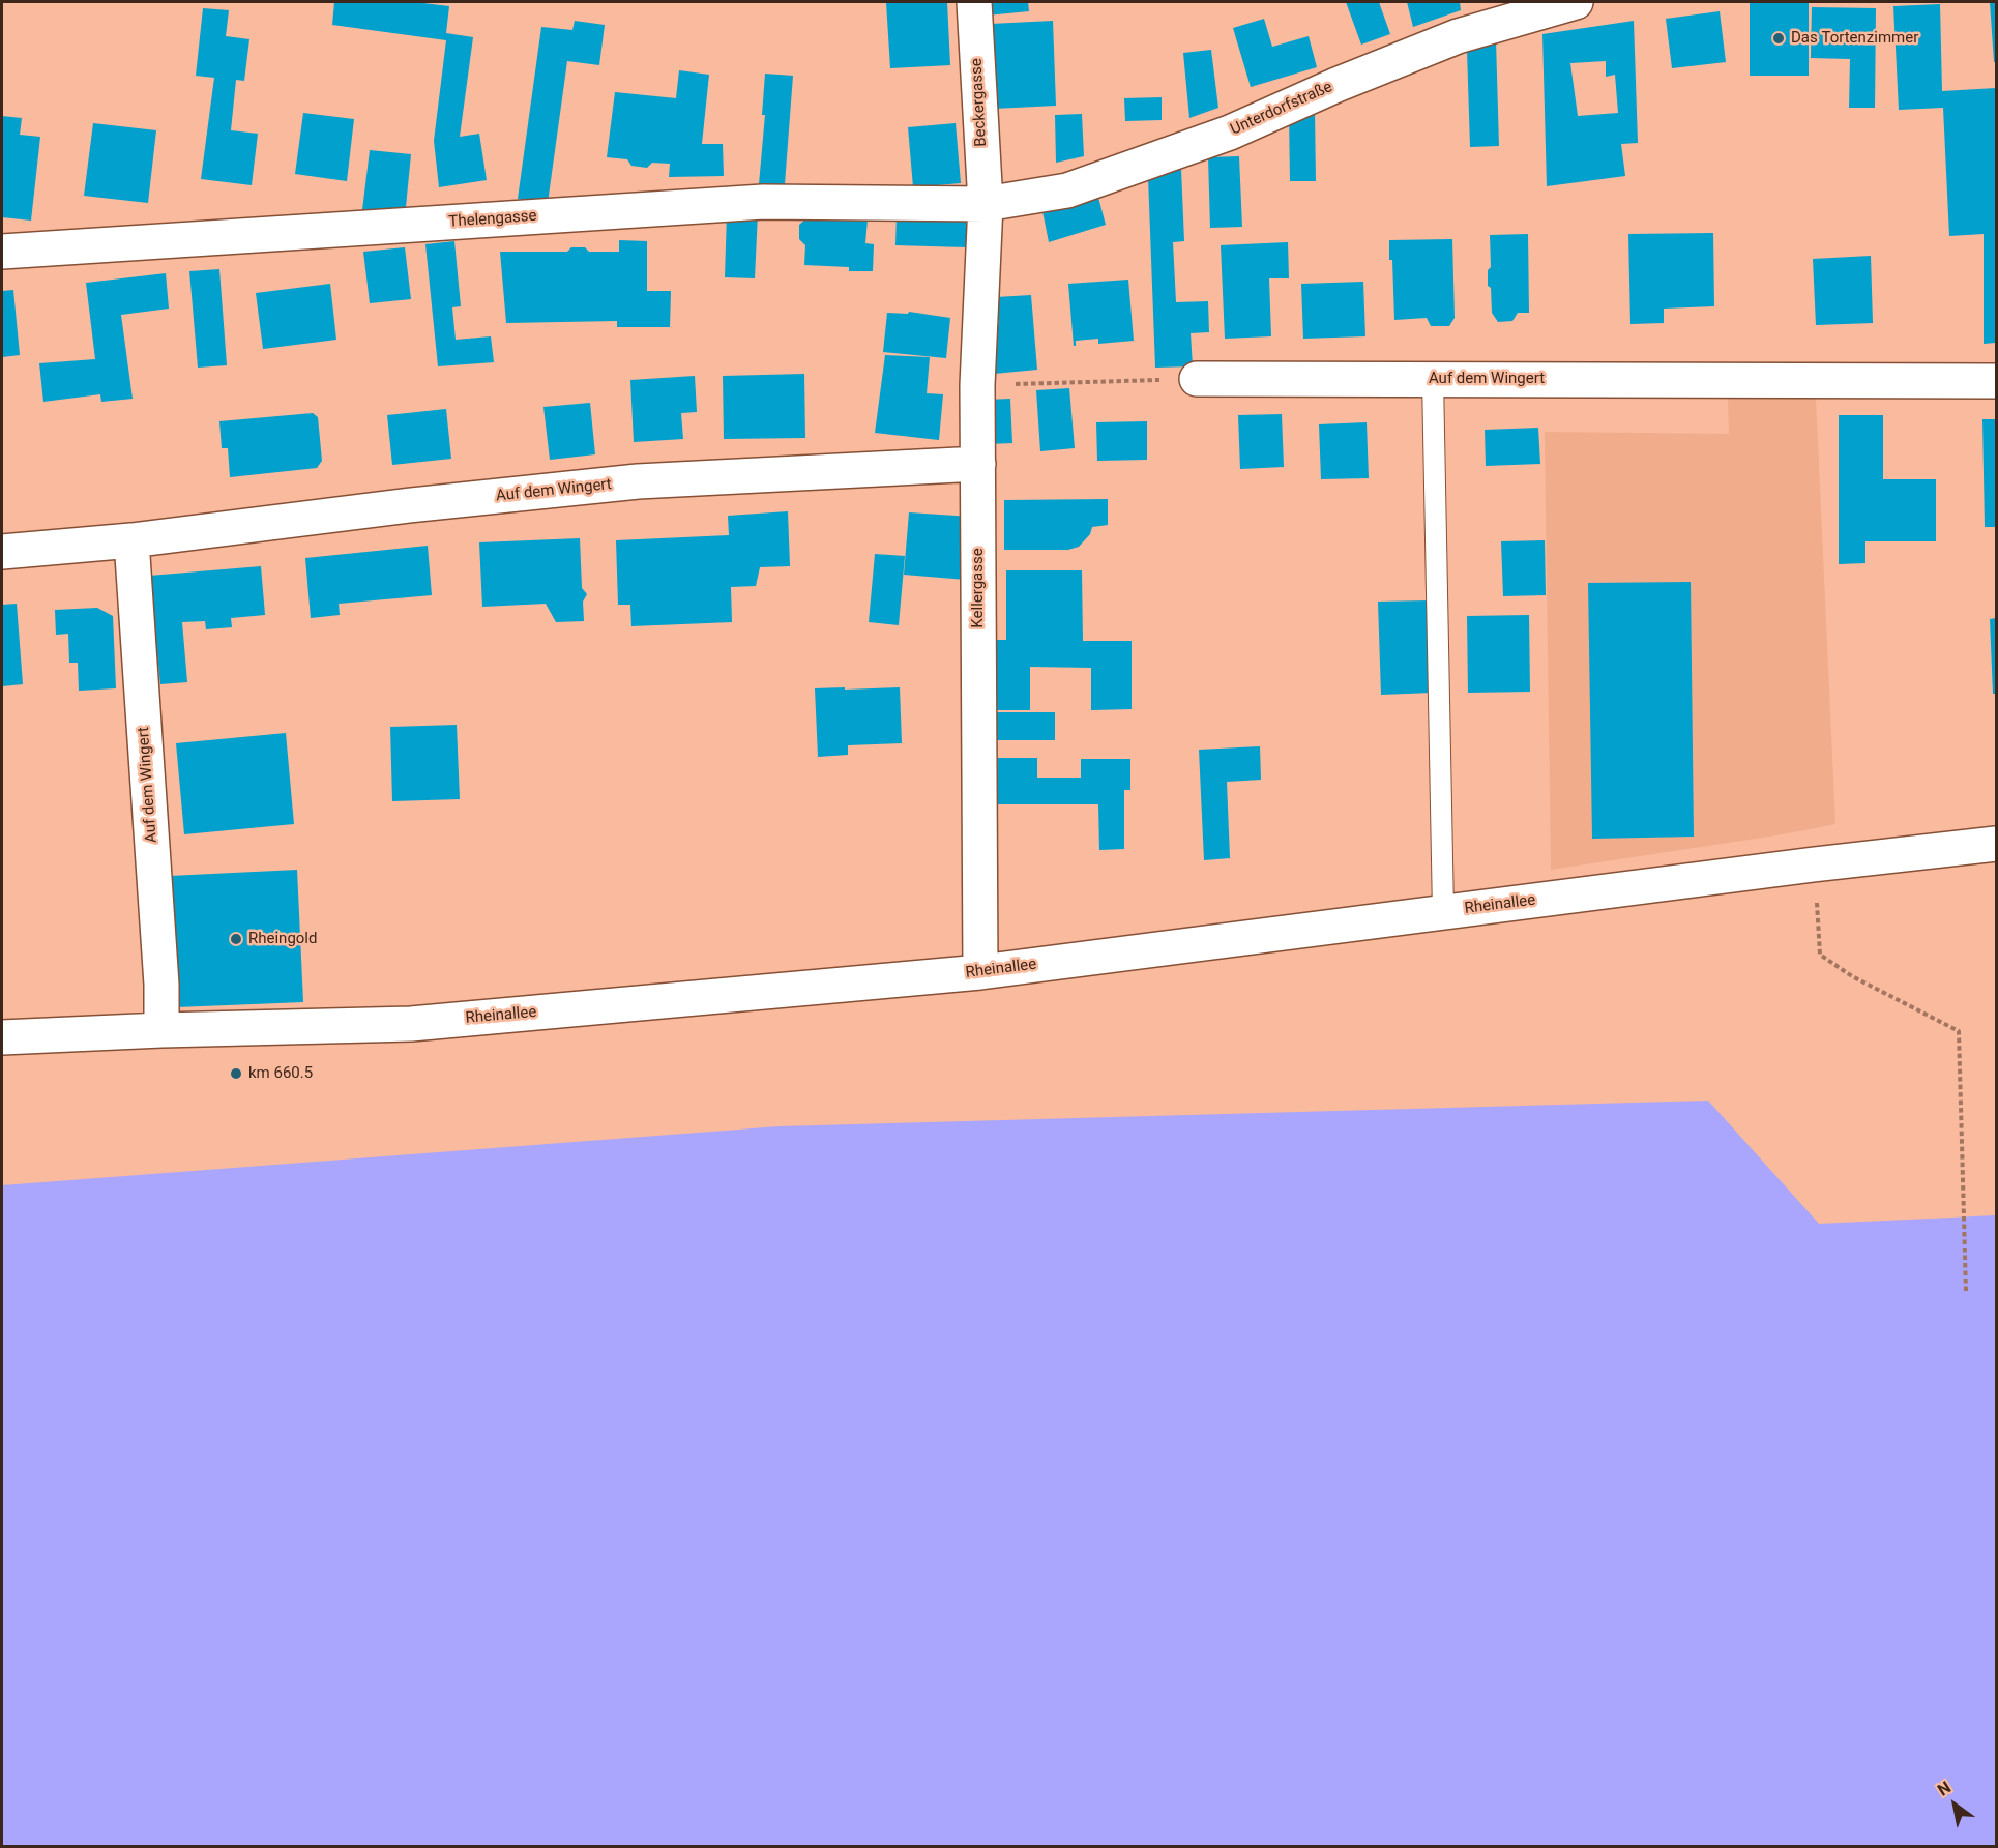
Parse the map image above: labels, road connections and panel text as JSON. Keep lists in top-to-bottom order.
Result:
{
  "streets": {
    "street": [
      "Beckergasse",
      "Unterdorfstraße",
      "Thelengasse",
      "Auf dem Wingert",
      "Kellergasse",
      "Rheinallee"
    ]
  },
  "crossings": [
    ["Beckergasse", "Unterdorfstraße"],
    ["Beckergasse", "Thelengasse"],
    ["Beckergasse", "Kellergasse"],
    ["Unterdorfstraße", "Thelengasse"],
    ["Unterdorfstraße", "Kellergasse"],
    ["Thelengasse", "Kellergasse"],
    ["Auf dem Wingert", "Kellergasse"],
    ["Auf dem Wingert", "Rheinallee"],
    ["Kellergasse", "Rheinallee"]
  ],
  "places": ["Das Tortenzimmer", "Rheingold", "km 660.5"],
  "north": "top left"
}
